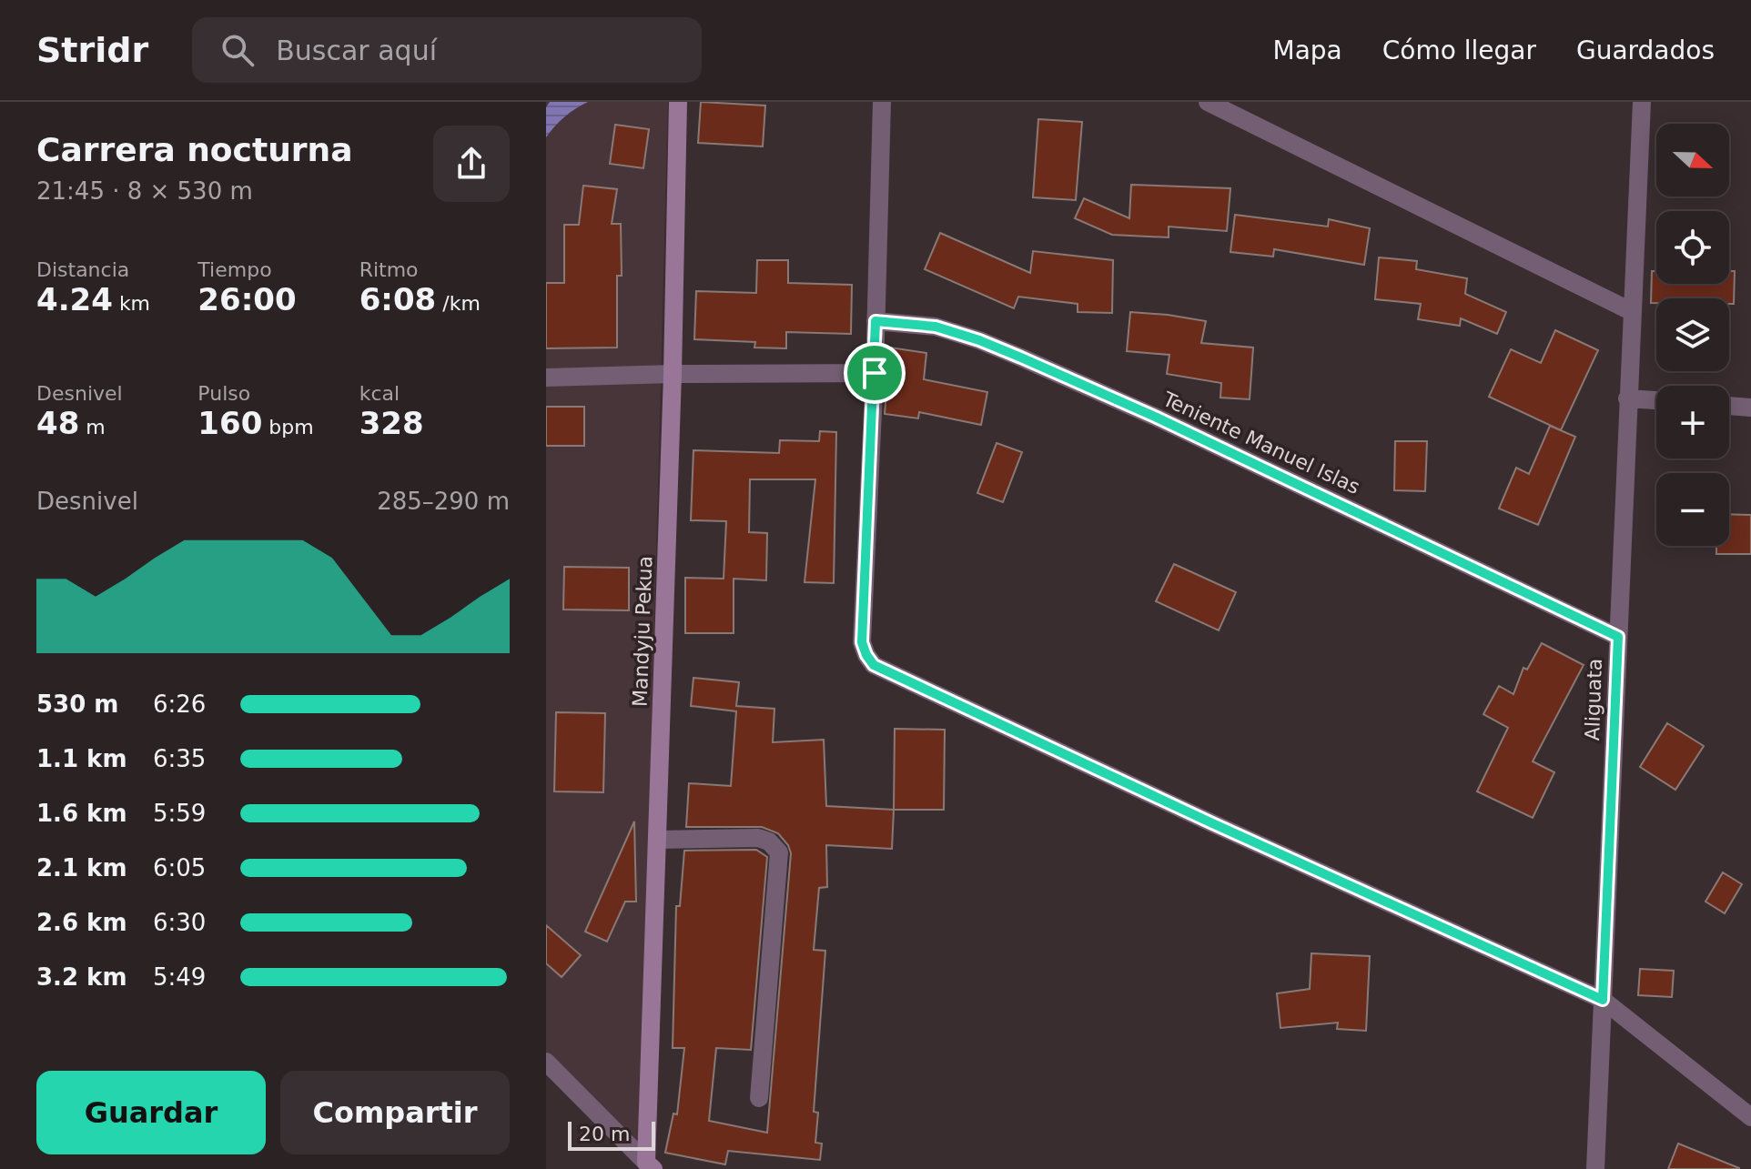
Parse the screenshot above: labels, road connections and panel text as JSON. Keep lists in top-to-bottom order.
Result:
{
  "streets": {
    "street": ["Teniente Manuel Islas", "Mandyju Pekua", "Aliguata"]
  },
  "crossings": [
    ["Teniente Manuel Islas", "Aliguata"]
  ],
  "scale_bar": "20 m",
  "north": "right",
  "page": {
    "header": "Stridr",
    "search": "Buscar aquí",
    "nav": ["Mapa", "Cómo llegar", "Guardados"],
    "heading": ["Carrera nocturna", "21:45 · 8 × 530 m"],
    "map_buttons": ["+", "−"],
    "stats": [
      ["Distancia", "4.24 km"],
      ["Tiempo", "26:00"],
      ["Ritmo", "6:08 /km"],
      ["Desnivel", "48 m"],
      ["Pulso", "160 bpm"],
      ["kcal", "328"]
    ],
    "chart": ["Desnivel", "285–290 m"],
    "list": [
      {
        "name": "530 m",
        "note": "6:26"
      },
      {
        "name": "1.1 km",
        "note": "6:35"
      },
      {
        "name": "1.6 km",
        "note": "5:59"
      },
      {
        "name": "2.1 km",
        "note": "6:05"
      },
      {
        "name": "2.6 km",
        "note": "6:30"
      },
      {
        "name": "3.2 km",
        "note": "5:49"
      }
    ],
    "buttons": ["Guardar", "Compartir"],
    "scale": "20 m"
  }
}
